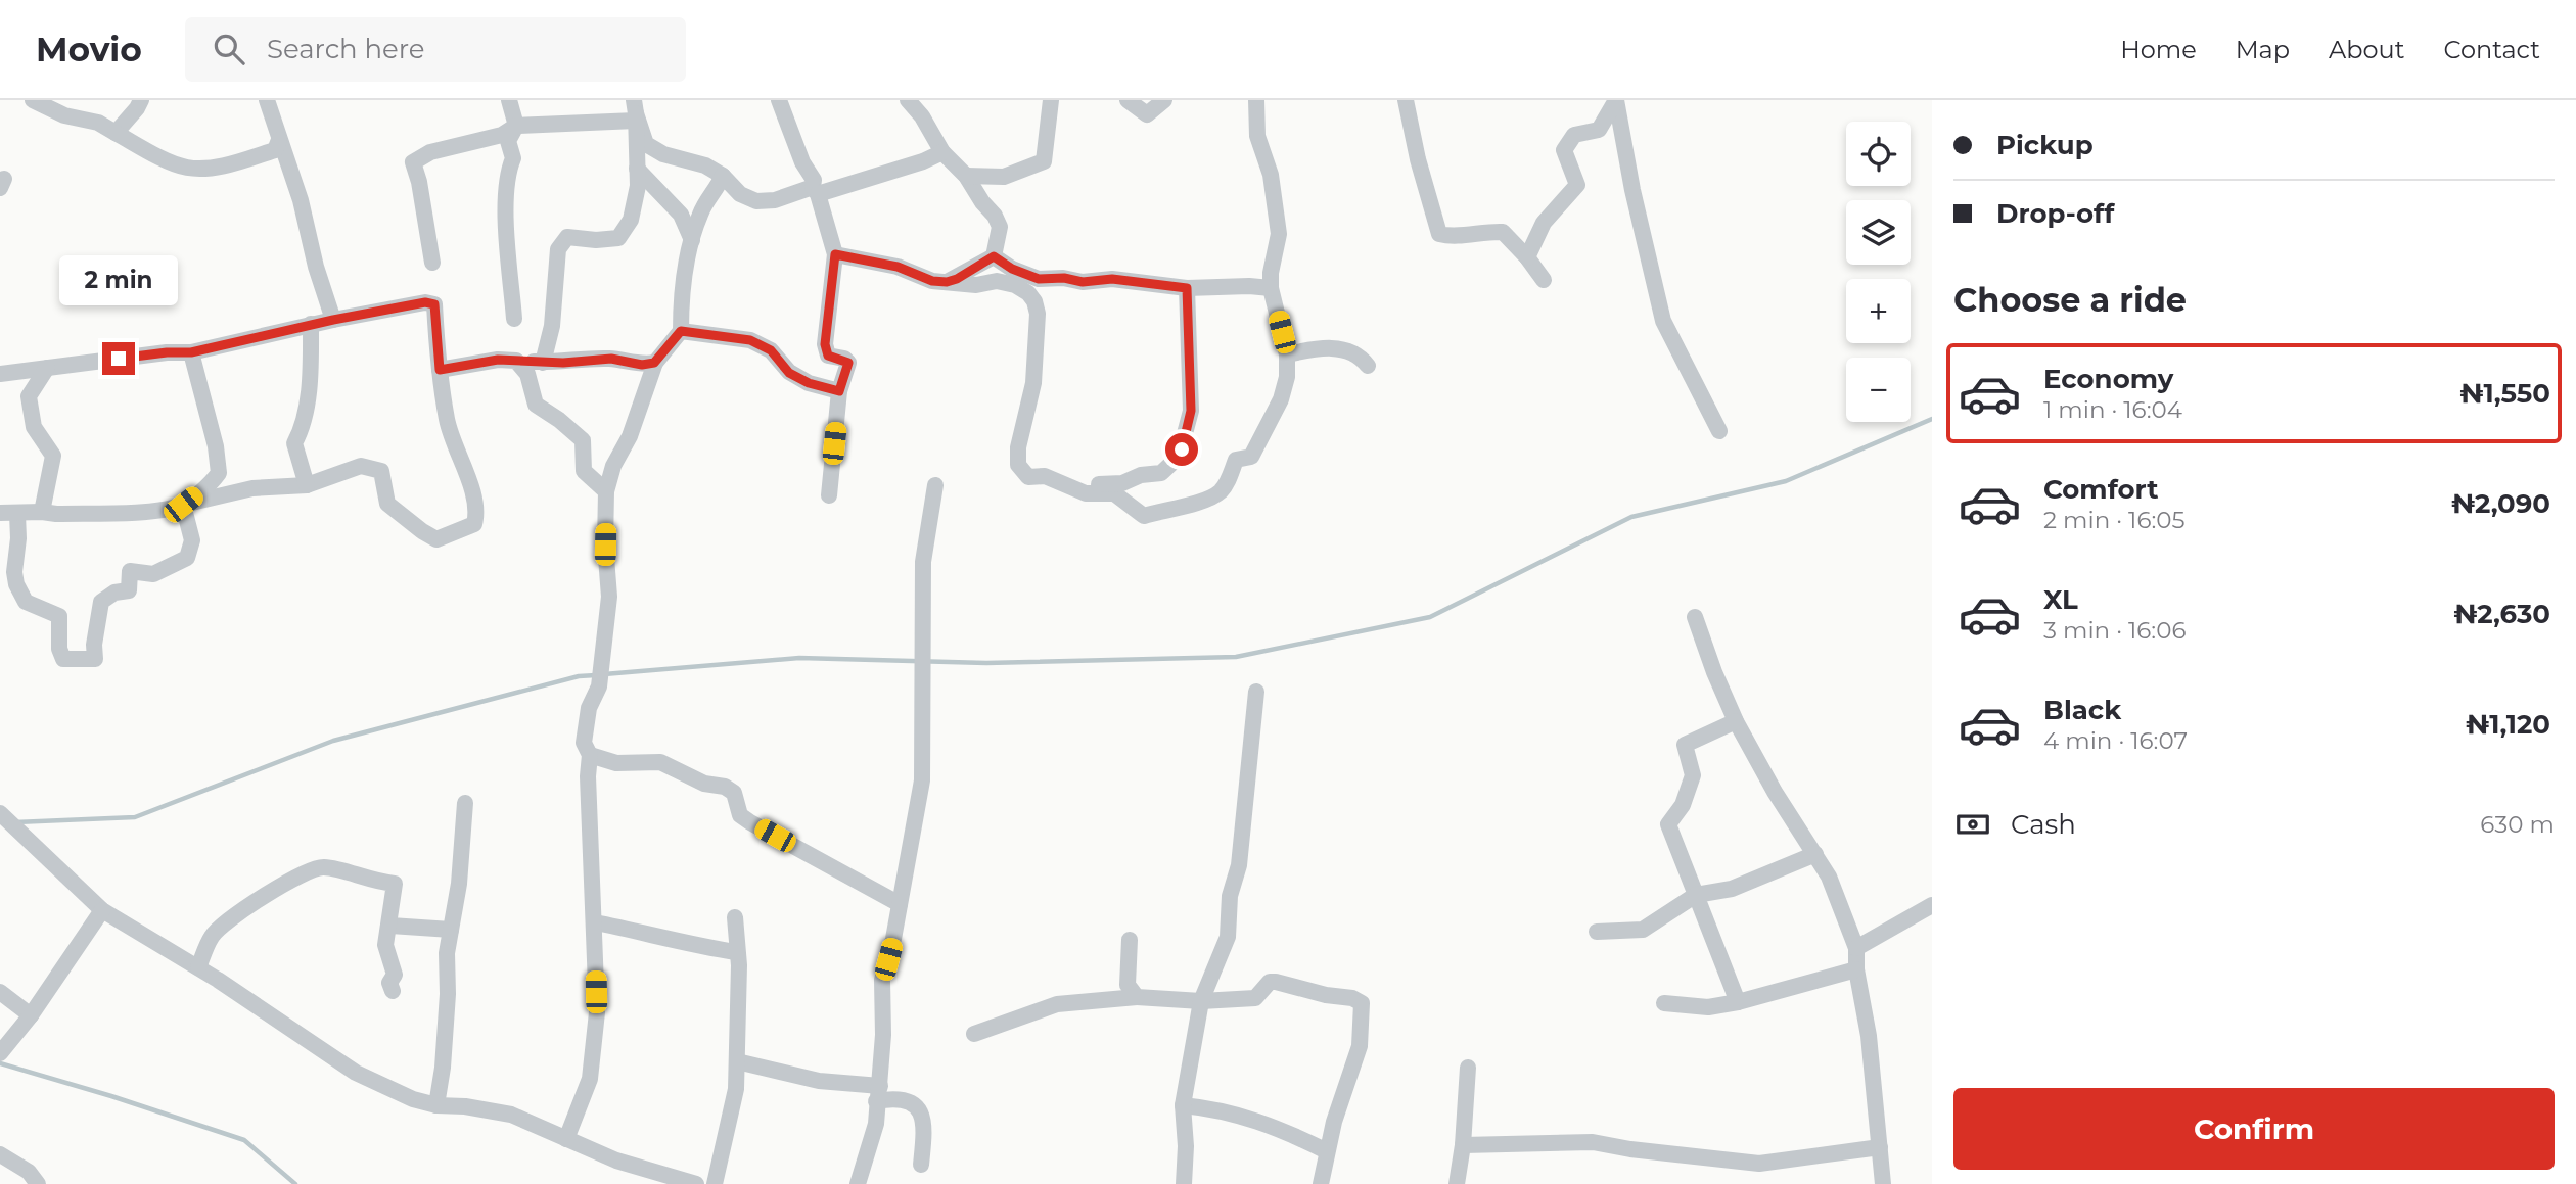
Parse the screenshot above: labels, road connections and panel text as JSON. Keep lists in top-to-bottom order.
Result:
{
  "page": {
    "header": "Movio",
    "search": "Search here",
    "nav": [
      "Home",
      "Map",
      "About",
      "Contact"
    ],
    "banner": ["Pickup", "Drop-off"],
    "map_buttons": ["+", "−"],
    "bubble": "2 min",
    "heading": "Choose a ride",
    "list": [
      {
        "name": "Economy",
        "note": "1 min · 16:04",
        "value": "₦1,550"
      },
      {
        "name": "Comfort",
        "note": "2 min · 16:05",
        "value": "₦2,090"
      },
      {
        "name": "XL",
        "note": "3 min · 16:06",
        "value": "₦2,630"
      },
      {
        "name": "Black",
        "note": "4 min · 16:07",
        "value": "₦1,120"
      }
    ],
    "pay": ["Cash", "630 m"],
    "buttons": "Confirm"
  }
}
